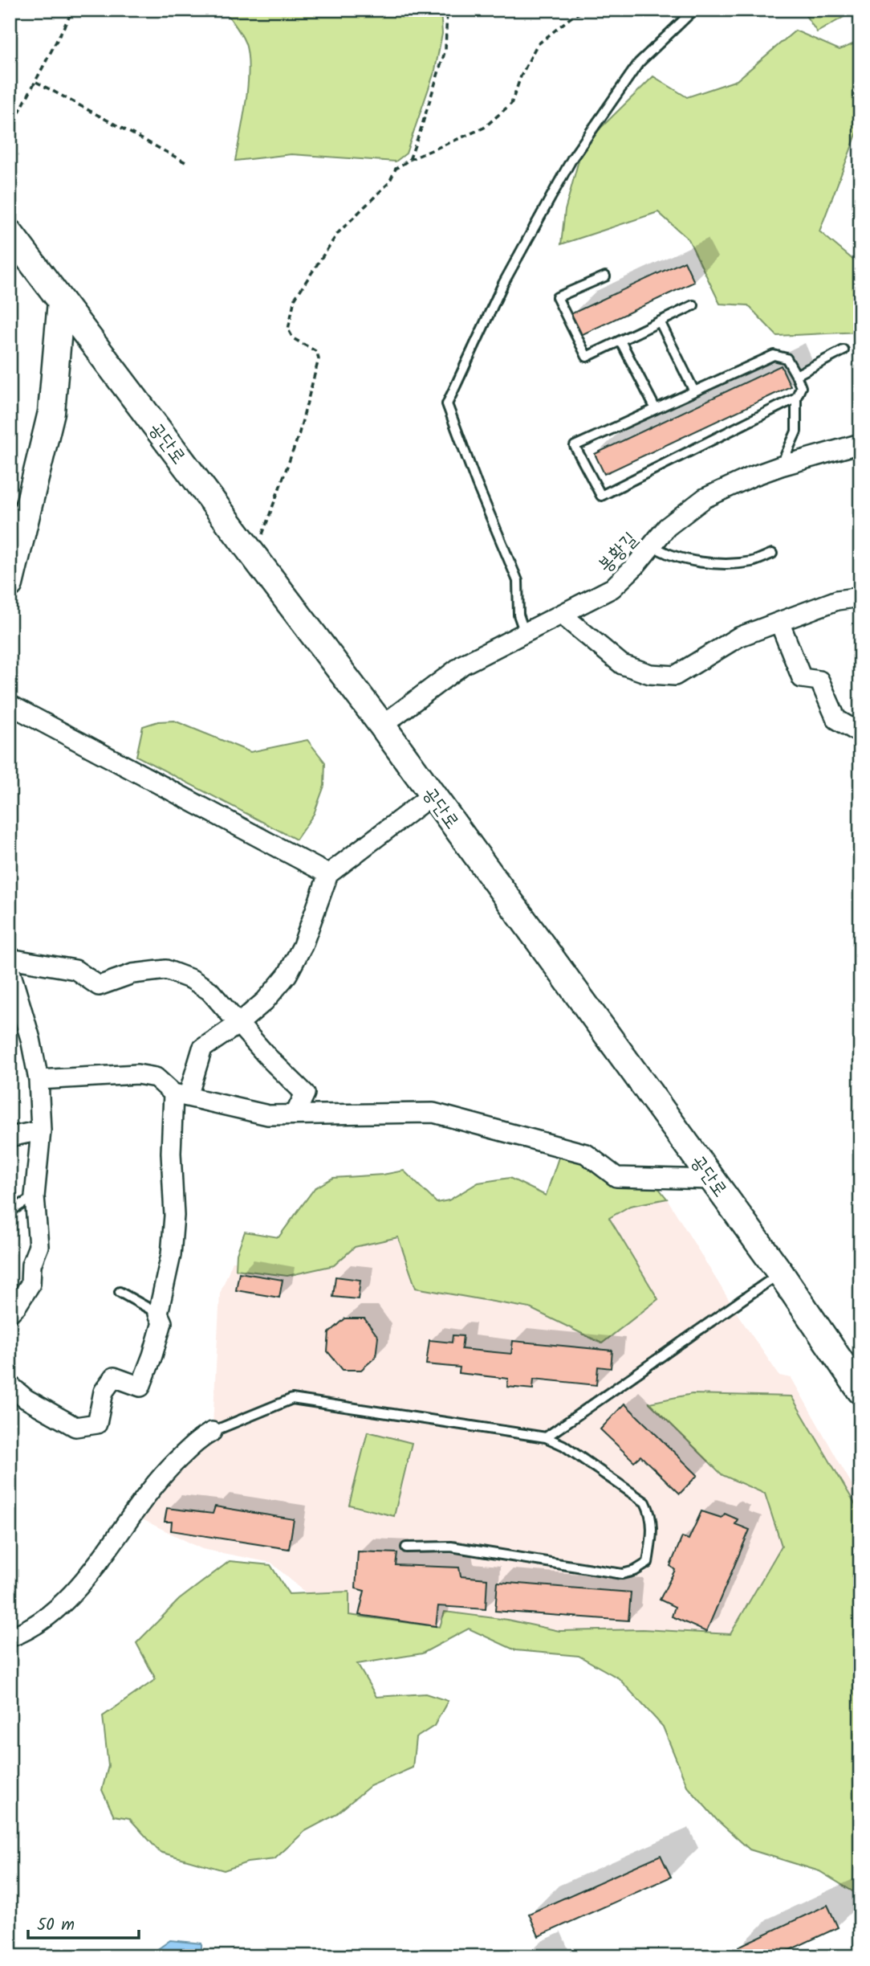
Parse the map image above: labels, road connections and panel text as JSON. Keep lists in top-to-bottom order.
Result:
{
  "streets": {
    "street": ["공단로", "봉황길"]
  },
  "crossings": [
    ["공단로", "봉황길"]
  ],
  "scale_bar": "50 m"
}
